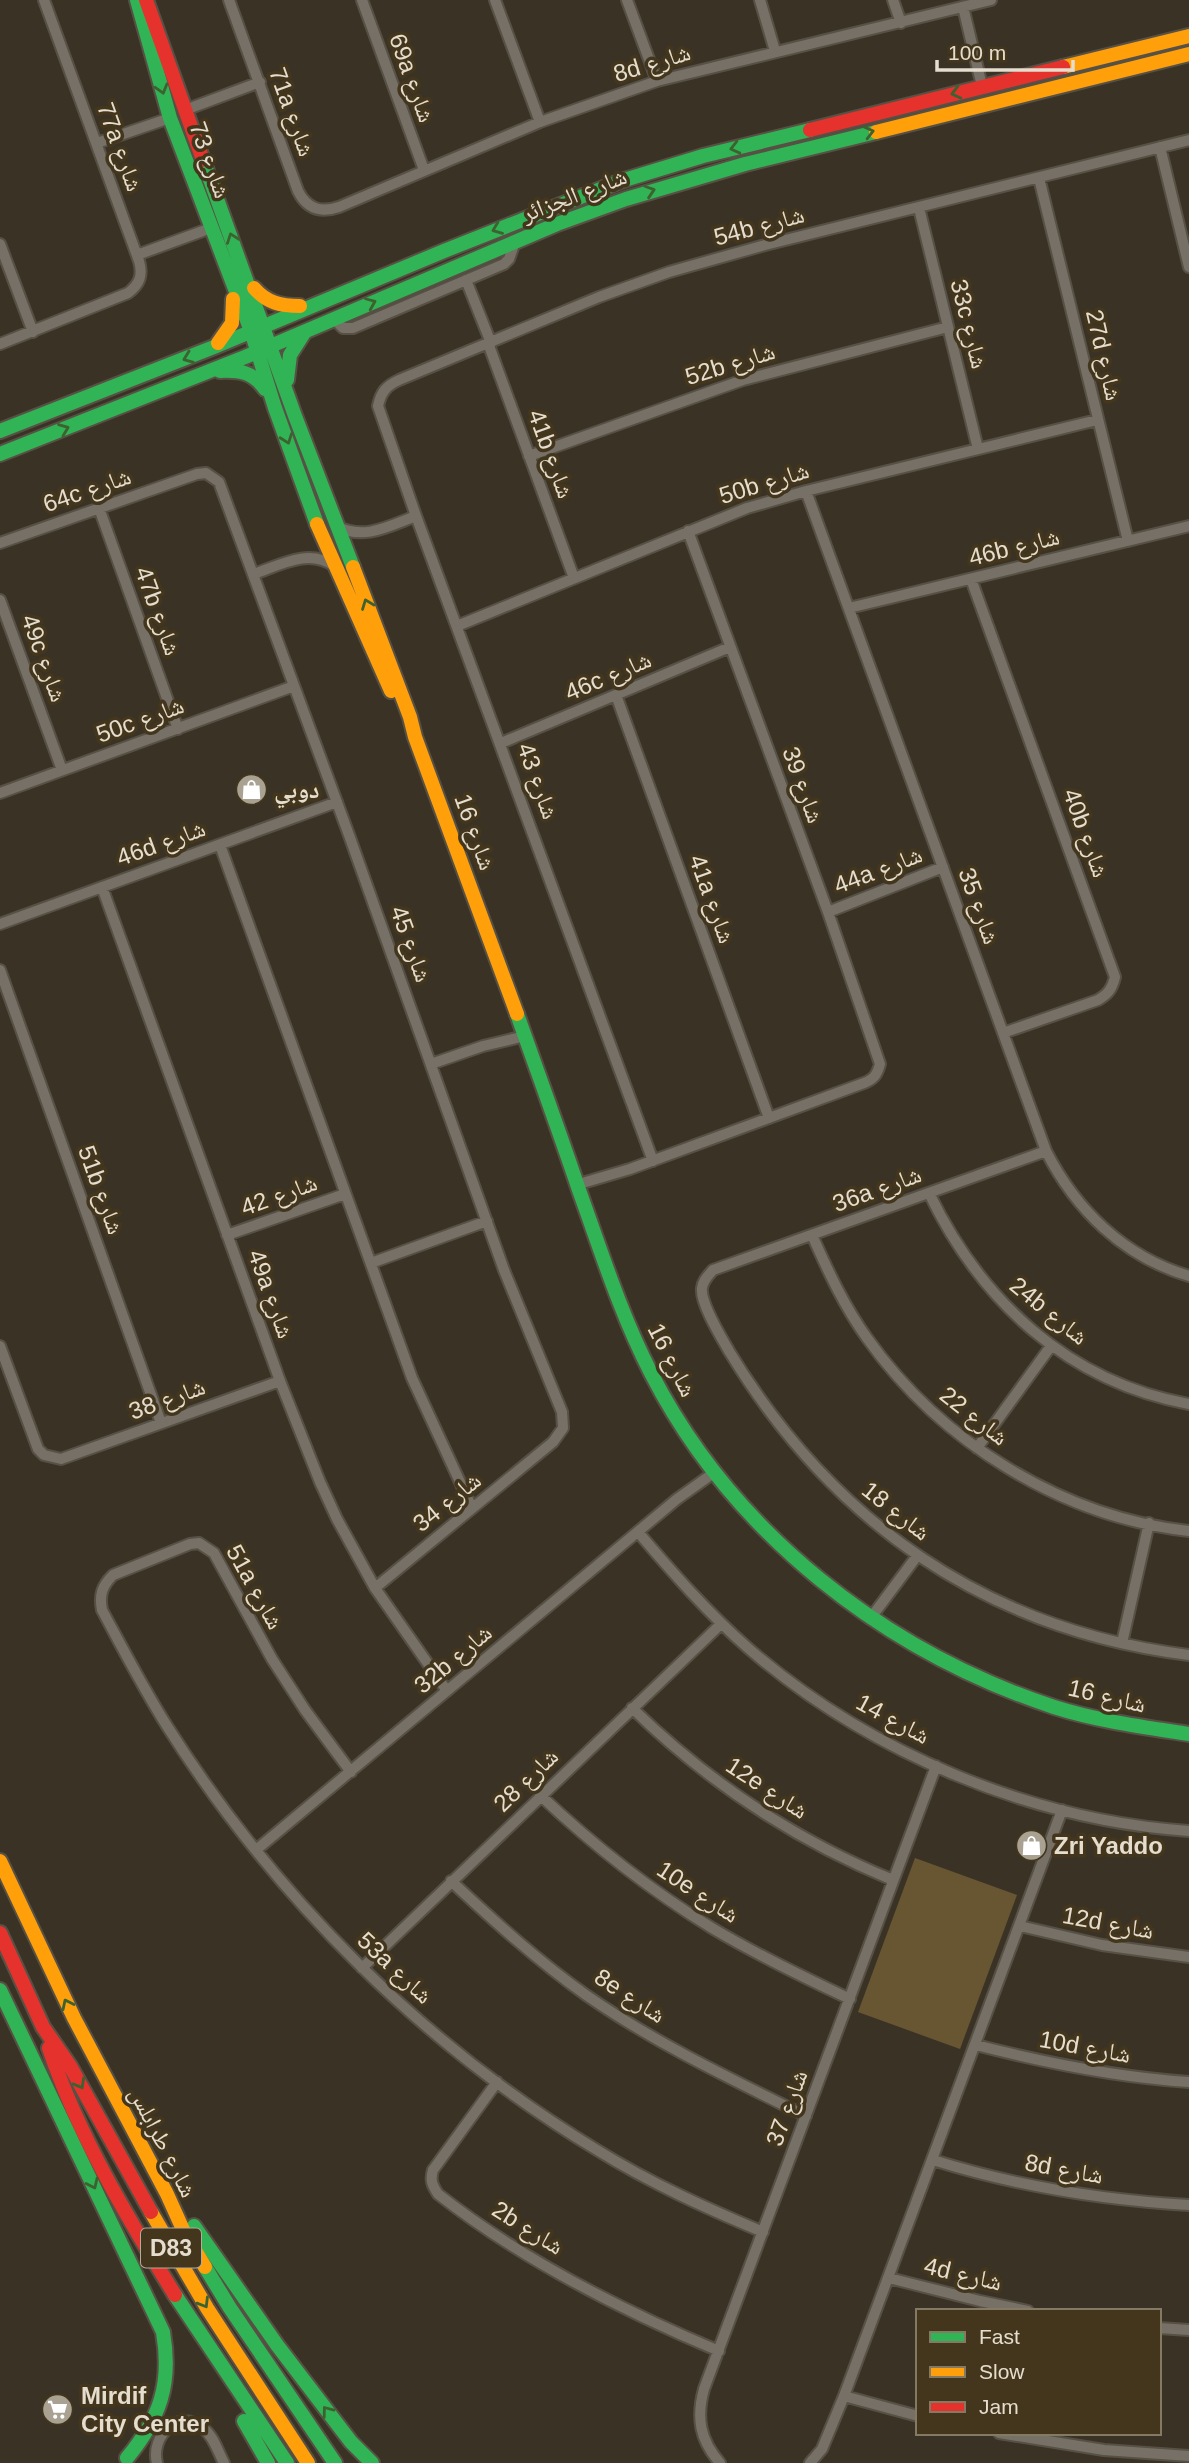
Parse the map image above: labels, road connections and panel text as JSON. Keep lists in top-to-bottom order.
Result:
{
  "streets": {
    "main road": [
      "شارع 73",
      "شارع الجزائر",
      "شارع 16",
      "شارع طرابلس",
      "D83"
    ],
    "street": [
      "8d شارع",
      "69a شارع",
      "71a شارع",
      "77a شارع",
      "54b شارع",
      "33c شارع",
      "27d شارع",
      "52b شارع",
      "41b شارع",
      "50b شارع",
      "64c شارع",
      "46b شارع",
      "47b شارع",
      "49c شارع",
      "46c شارع",
      "50c شارع",
      "شارع 43",
      "شارع 39",
      "40b شارع",
      "46d شارع",
      "44a شارع",
      "41a شارع",
      "شارع 35",
      "شارع 45",
      "36a شارع",
      "51b شارع",
      "شارع 42",
      "49a شارع",
      "24b شارع",
      "شارع 38",
      "شارع 22",
      "شارع 34",
      "شارع 18",
      "51a شارع",
      "32b شارع",
      "شارع 14",
      "شارع 28",
      "12e شارع",
      "10e شارع",
      "12d شارع",
      "53a شارع",
      "8e شارع",
      "10d شارع",
      "شارع 37",
      "2b شارع",
      "4d شارع"
    ]
  },
  "crossings": [
    ["8d شارع", "69a شارع"],
    ["8d شارع", "71a شارع"],
    ["شارع 73", "شارع الجزائر"],
    ["شارع 73", "شارع 16"],
    ["شارع الجزائر", "شارع 16"],
    ["54b شارع", "33c شارع"],
    ["54b شارع", "27d شارع"],
    ["54b شارع", "41b شارع"],
    ["54b شارع", "شارع 43"],
    ["33c شارع", "52b شارع"],
    ["33c شارع", "50b شارع"],
    ["27d شارع", "50b شارع"],
    ["27d شارع", "46b شارع"],
    ["52b شارع", "41b شارع"],
    ["41b شارع", "50b شارع"],
    ["50b شارع", "شارع 43"],
    ["50b شارع", "شارع 39"],
    ["50b شارع", "شارع 35"],
    ["64c شارع", "47b شارع"],
    ["64c شارع", "شارع 45"],
    ["46b شارع", "40b شارع"],
    ["46b شارع", "شارع 35"],
    ["47b شارع", "50c شارع"],
    ["49c شارع", "50c شارع"],
    ["46c شارع", "شارع 43"],
    ["46c شارع", "شارع 39"],
    ["46c شارع", "41a شارع"],
    ["50c شارع", "شارع 45"],
    ["شارع 39", "44a شارع"],
    ["شارع 39", "41a شارع"],
    ["شارع 16", "32b شارع"],
    ["40b شارع", "شارع 35"],
    ["46d شارع", "شارع 45"],
    ["46d شارع", "49a شارع"],
    ["44a شارع", "شارع 35"],
    ["شارع 35", "36a شارع"],
    ["شارع 45", "شارع 34"],
    ["36a شارع", "24b شارع"],
    ["36a شارع", "شارع 22"],
    ["36a شارع", "شارع 18"],
    ["51b شارع", "شارع 38"],
    ["شارع 42", "49a شارع"],
    ["49a شارع", "شارع 38"],
    ["49a شارع", "شارع 34"],
    ["49a شارع", "32b شارع"],
    ["51a شارع", "32b شارع"],
    ["51a شارع", "53a شارع"],
    ["32b شارع", "شارع 14"],
    ["32b شارع", "53a شارع"],
    ["شارع 14", "شارع 28"],
    ["شارع 14", "شارع 37"],
    ["شارع 28", "12e شارع"],
    ["شارع 28", "10e شارع"],
    ["شارع 28", "53a شارع"],
    ["شارع 28", "8e شارع"],
    ["12e شارع", "شارع 37"],
    ["10e شارع", "شارع 37"],
    ["53a شارع", "شارع 37"],
    ["53a شارع", "2b شارع"],
    ["8e شارع", "شارع 37"],
    ["شارع 37", "2b شارع"]
  ],
  "places": {
    "shop": ["دوبي", "Zri Yaddo"],
    "supermarket": ["Mirdif City Center"]
  },
  "legend": ["Fast", "Slow", "Jam"],
  "scale_bar": "100 m"
}
